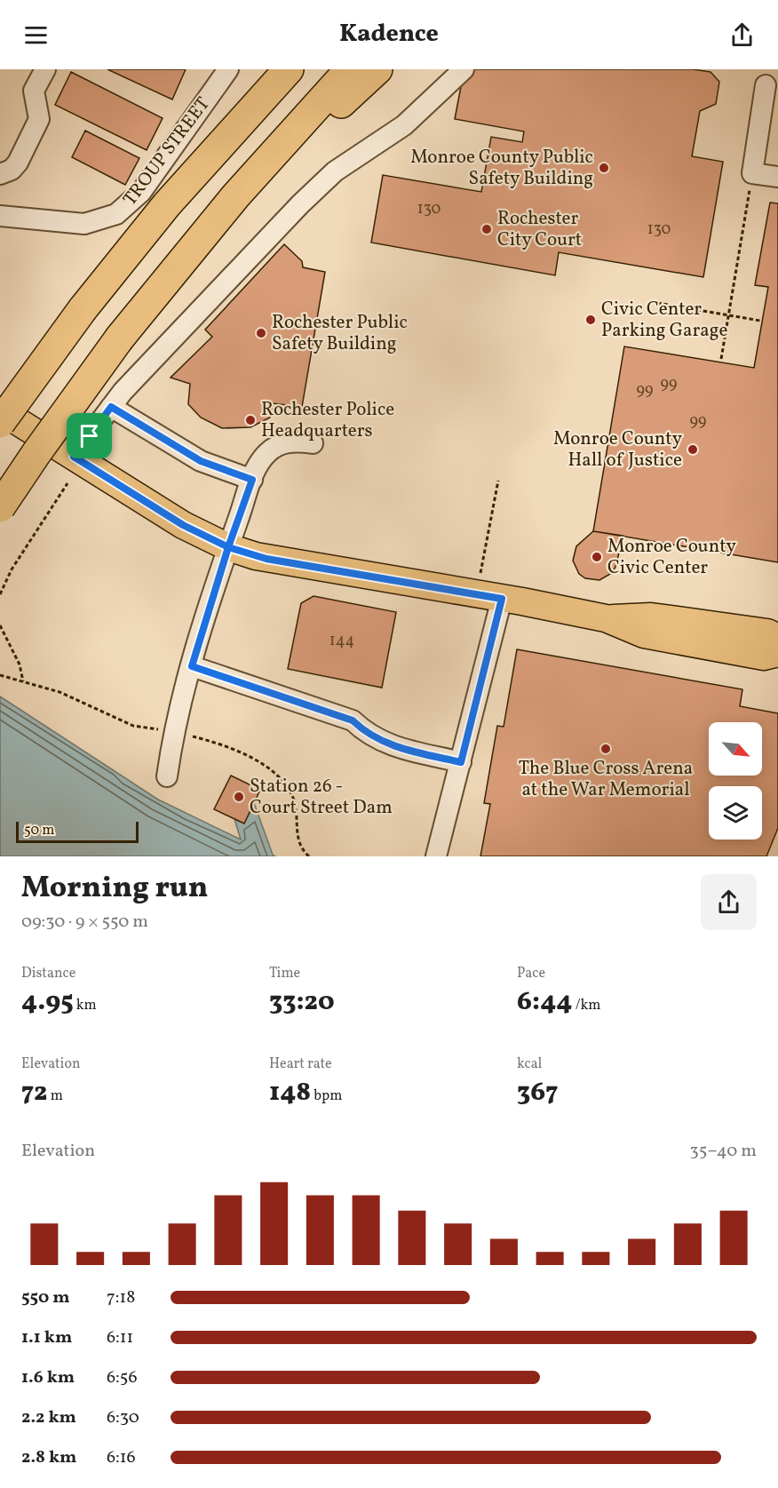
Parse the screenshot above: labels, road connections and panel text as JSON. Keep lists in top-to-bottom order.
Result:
{
  "streets": {
    "street": ["TROUP STREET"]
  },
  "places": [
    "Monroe County Public Safety Building",
    "Rochester City Court",
    "Civic Center Parking Garage",
    "Rochester Public Safety Building",
    "Rochester Police Headquarters",
    "Monroe County Hall of Justice",
    "Monroe County Civic Center",
    "The Blue Cross Arena at the War Memorial",
    "Station 26 - Court Street Dam"
  ],
  "house_numbers": [
    "130",
    "130",
    "99",
    "99",
    "99",
    "144"
  ],
  "scale_bar": "50 m",
  "north": "bottom right",
  "page": {
    "header": "Kadence",
    "scale": "50 m",
    "heading": ["Morning run", "09:30 · 9 × 550 m"],
    "stats": [
      ["Distance", "4.95 km"],
      ["Time", "33:20"],
      ["Pace", "6:44 /km"],
      ["Elevation", "72 m"],
      ["Heart rate", "148 bpm"],
      ["kcal", "367"]
    ],
    "chart": ["Elevation", "35–40 m"],
    "list": [
      {
        "name": "550 m",
        "note": "7:18"
      },
      {
        "name": "1.1 km",
        "note": "6:11"
      },
      {
        "name": "1.6 km",
        "note": "6:56"
      },
      {
        "name": "2.2 km",
        "note": "6:30"
      },
      {
        "name": "2.8 km",
        "note": "6:16"
      }
    ]
  }
}
